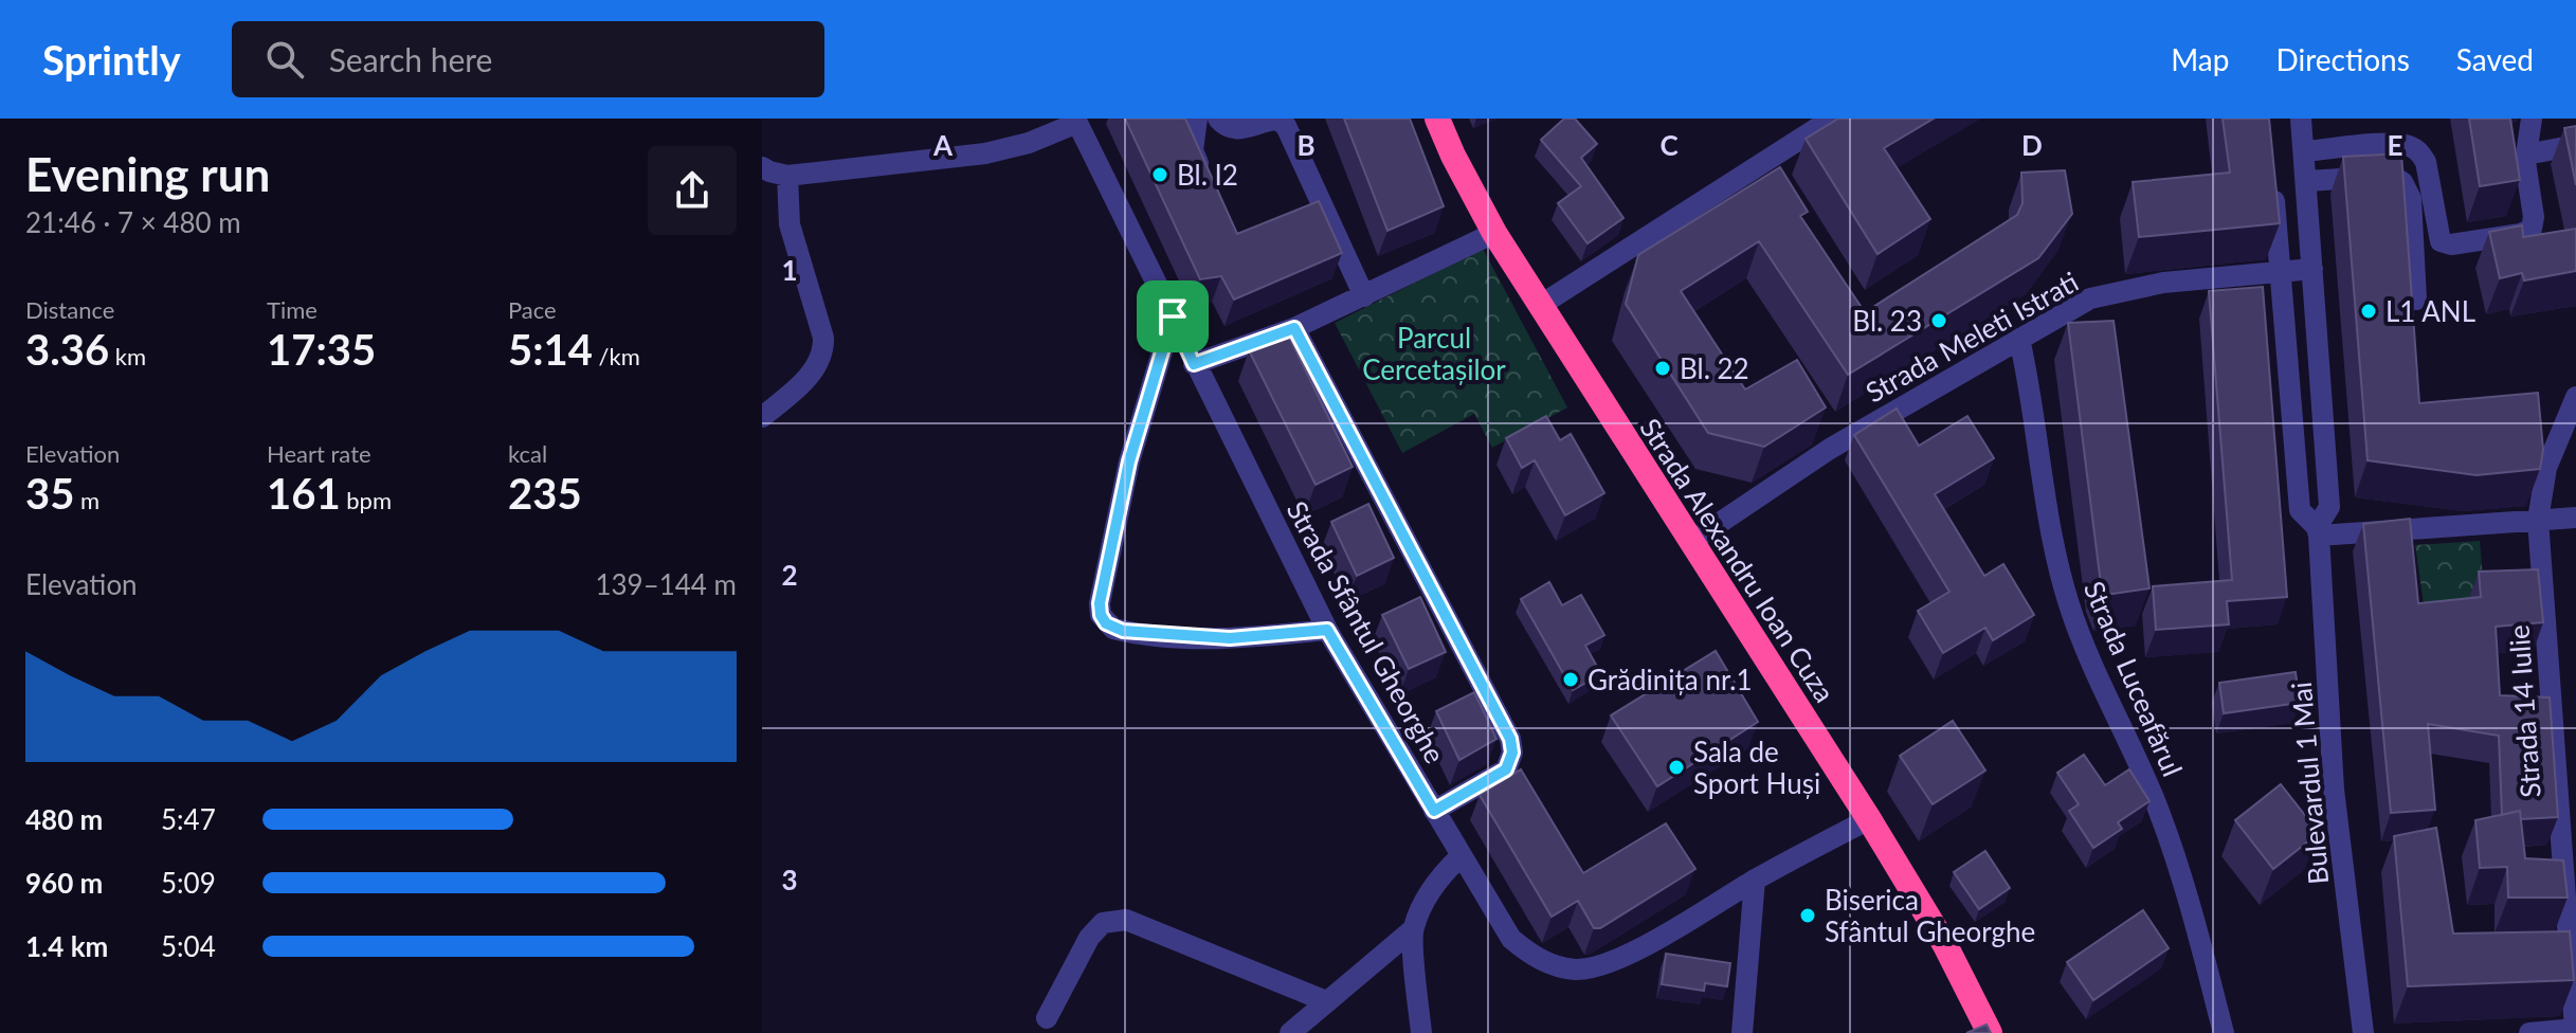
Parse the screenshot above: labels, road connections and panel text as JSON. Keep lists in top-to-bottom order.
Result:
{
  "streets": {
    "highway": ["Strada Alexandru Ioan Cuza"],
    "street": [
      "Strada Meleti Istrati",
      "Strada Sfântul Gheorghe",
      "Strada Luceafărul",
      "Strada 14 Iulie",
      "Bulevardul 1 Mai"
    ]
  },
  "crossings": [
    ["Strada Meleti Istrati", "Strada Alexandru Ioan Cuza"],
    ["Strada Meleti Istrati", "Strada Luceafărul"],
    ["Strada Meleti Istrati", "Bulevardul 1 Mai"],
    ["Strada Alexandru Ioan Cuza", "Strada Sfântul Gheorghe"]
  ],
  "parks": ["Parcul Cercetașilor"],
  "places": [
    "Bl. I2",
    "L1 ANL",
    "Bl. 23",
    "Bl. 22",
    "Grădinița nr.1",
    "Sala de Sport Huși",
    "Biserica Sfântul Gheorghe"
  ],
  "page": {
    "header": "Sprintly",
    "search": "Search here",
    "nav": ["Map", "Directions", "Saved"],
    "heading": ["Evening run", "21:46 · 7 × 480 m"],
    "stats": [
      ["Distance", "3.36 km"],
      ["Time", "17:35"],
      ["Pace", "5:14 /km"],
      ["Elevation", "35 m"],
      ["Heart rate", "161 bpm"],
      ["kcal", "235"]
    ],
    "chart": ["Elevation", "139–144 m"],
    "list": [
      {
        "name": "480 m",
        "note": "5:47"
      },
      {
        "name": "960 m",
        "note": "5:09"
      },
      {
        "name": "1.4 km",
        "note": "5:04"
      }
    ]
  },
  "grid": {
    "columns": [
      "A",
      "B",
      "C",
      "D",
      "E"
    ],
    "rows": ["1", "2", "3"]
  }
}
